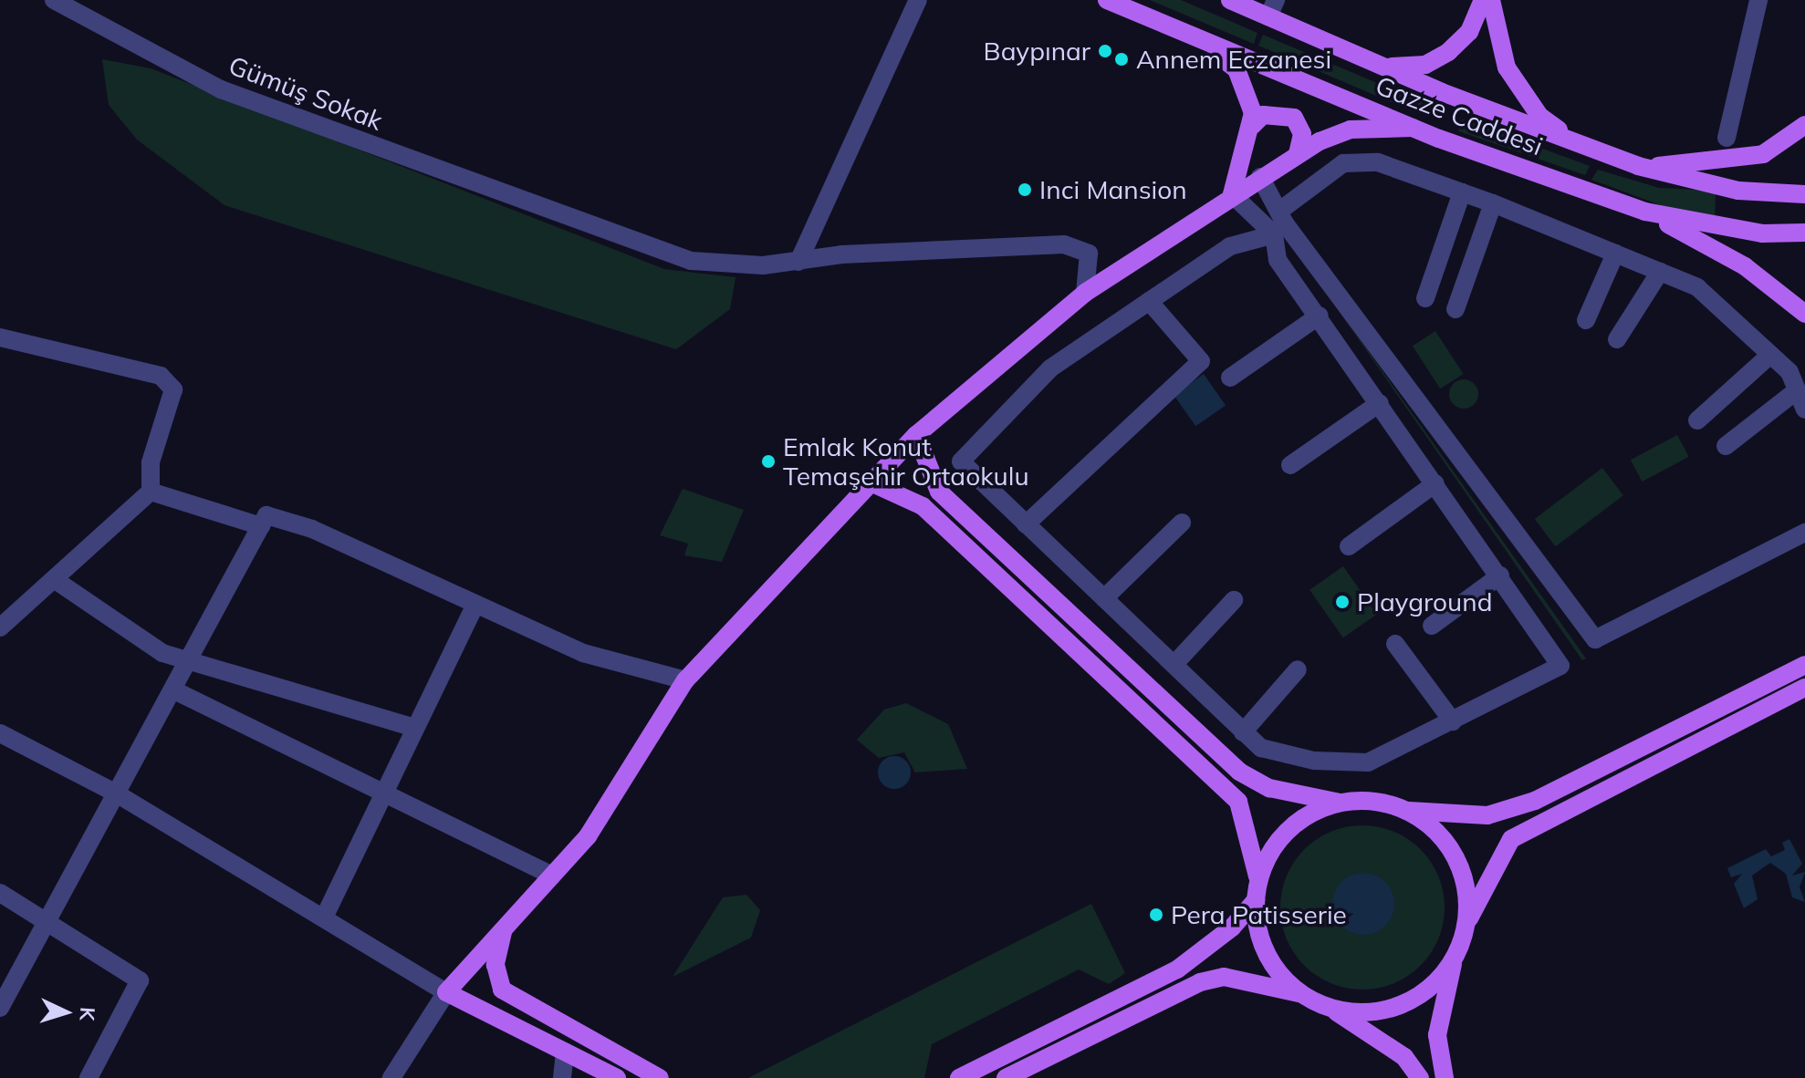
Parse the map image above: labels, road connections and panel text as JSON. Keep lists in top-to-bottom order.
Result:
{
  "streets": {
    "main road": ["Gazze Caddesi"],
    "street": ["Gümüş Sokak"]
  },
  "places": [
    "Baypınar",
    "Annem Eczanesi",
    "Inci Mansion",
    "Emlak Konut Temaşehir Ortaokulu",
    "Playground",
    "Pera Patisserie"
  ],
  "north": "right"
}
